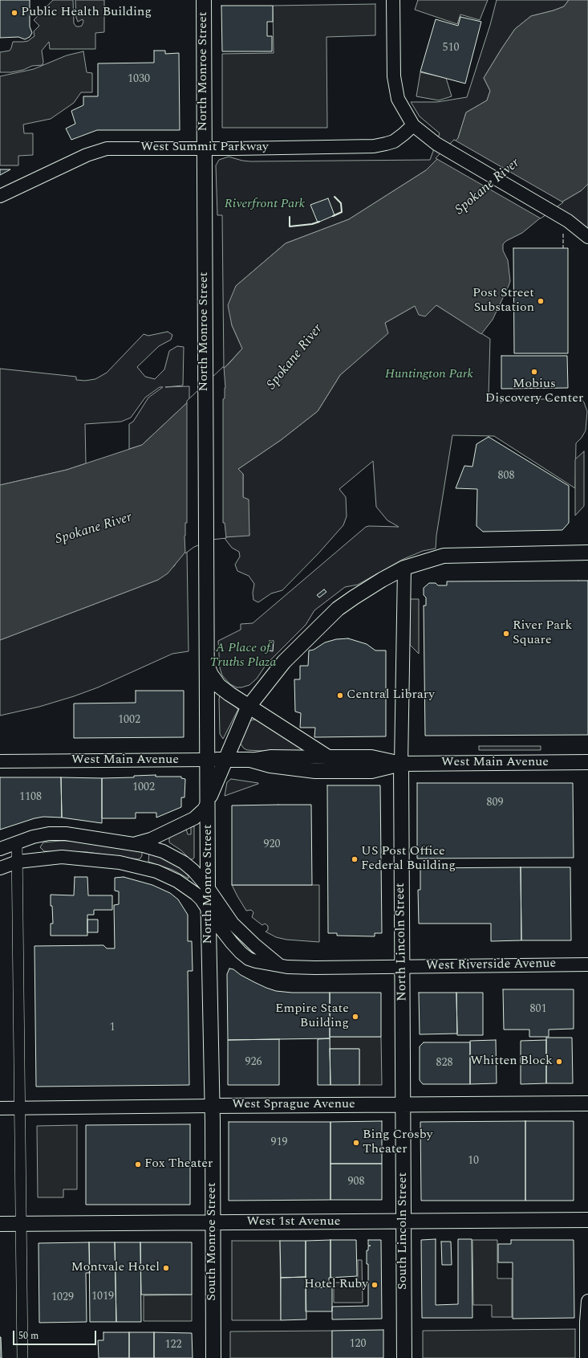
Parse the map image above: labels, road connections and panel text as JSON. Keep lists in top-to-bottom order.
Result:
{
  "streets": {
    "main road": [
      "North Monroe Street",
      "West Main Avenue",
      "North Lincoln Street",
      "West Sprague Avenue",
      "West 1st Avenue",
      "South Lincoln Street",
      "South Monroe Street"
    ],
    "street": ["West Summit Parkway", "West Riverside Avenue"]
  },
  "crossings": [
    ["North Monroe Street", "West Summit Parkway"],
    ["North Monroe Street", "West Main Avenue"],
    ["North Monroe Street", "West Riverside Avenue"],
    ["North Monroe Street", "West Sprague Avenue"],
    ["North Monroe Street", "South Monroe Street"],
    ["West Main Avenue", "North Lincoln Street"],
    ["North Lincoln Street", "West Riverside Avenue"],
    ["North Lincoln Street", "West Sprague Avenue"],
    ["North Lincoln Street", "South Lincoln Street"],
    ["West Sprague Avenue", "South Lincoln Street"],
    ["West Sprague Avenue", "South Monroe Street"],
    ["West 1st Avenue", "South Lincoln Street"],
    ["West 1st Avenue", "South Monroe Street"]
  ],
  "water": ["Spokane River"],
  "parks": ["Riverfront Park", "Huntington Park", "A Place of Truths Plaza"],
  "places": [
    "Public Health Building",
    "Post Street Substation",
    "Mobius Discovery Center",
    "River Park Square",
    "Central Library",
    "US Post Office Federal Building",
    "Empire State Building",
    "Whitten Block",
    "Bing Crosby Theater",
    "Fox Theater",
    "Montvale Hotel",
    "Hotel Ruby"
  ],
  "house_numbers": [
    "510",
    "1030",
    "808",
    "1002",
    "1002",
    "1108",
    "809",
    "920",
    "801",
    "1",
    "926",
    "828",
    "919",
    "10",
    "908",
    "1019",
    "1029",
    "120",
    "122"
  ],
  "scale_bar": "50 m"
}
